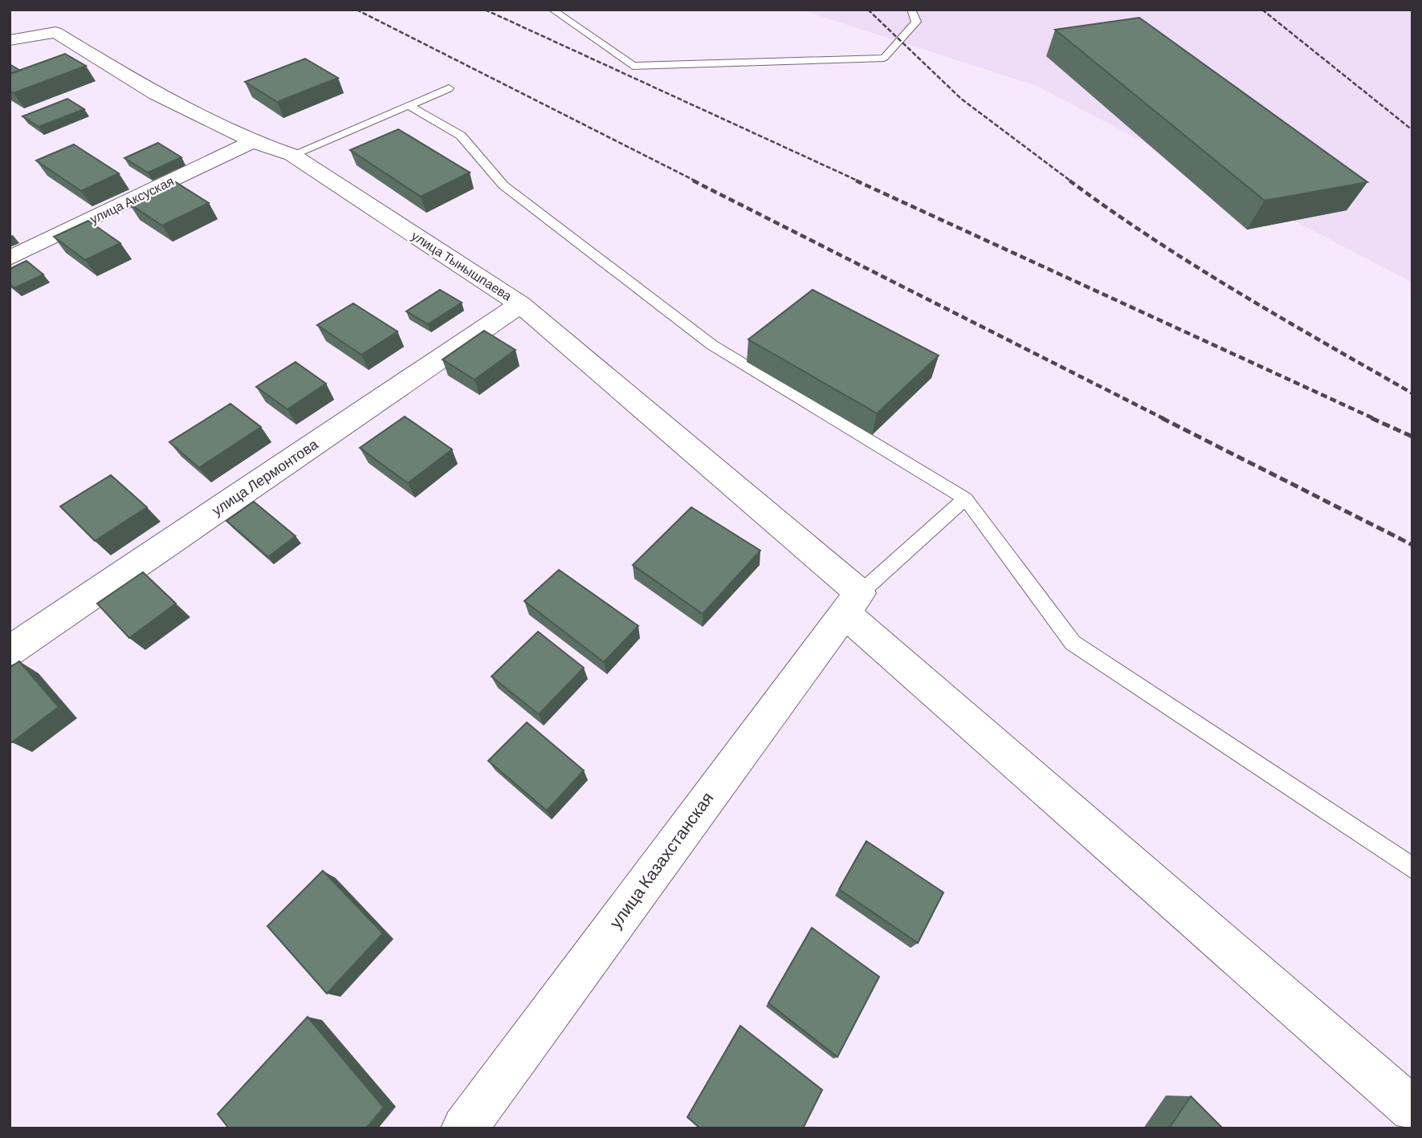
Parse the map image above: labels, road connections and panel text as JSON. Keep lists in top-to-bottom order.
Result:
{
  "streets": {
    "street": [
      "улица Аксуская",
      "улица Тынышпаева",
      "улица Лермонтова",
      "улица Казахстанская"
    ]
  },
  "crossings": [
    ["улица Аксуская", "улица Тынышпаева"],
    ["улица Тынышпаева", "улица Лермонтова"],
    ["улица Тынышпаева", "улица Казахстанская"]
  ]
}
